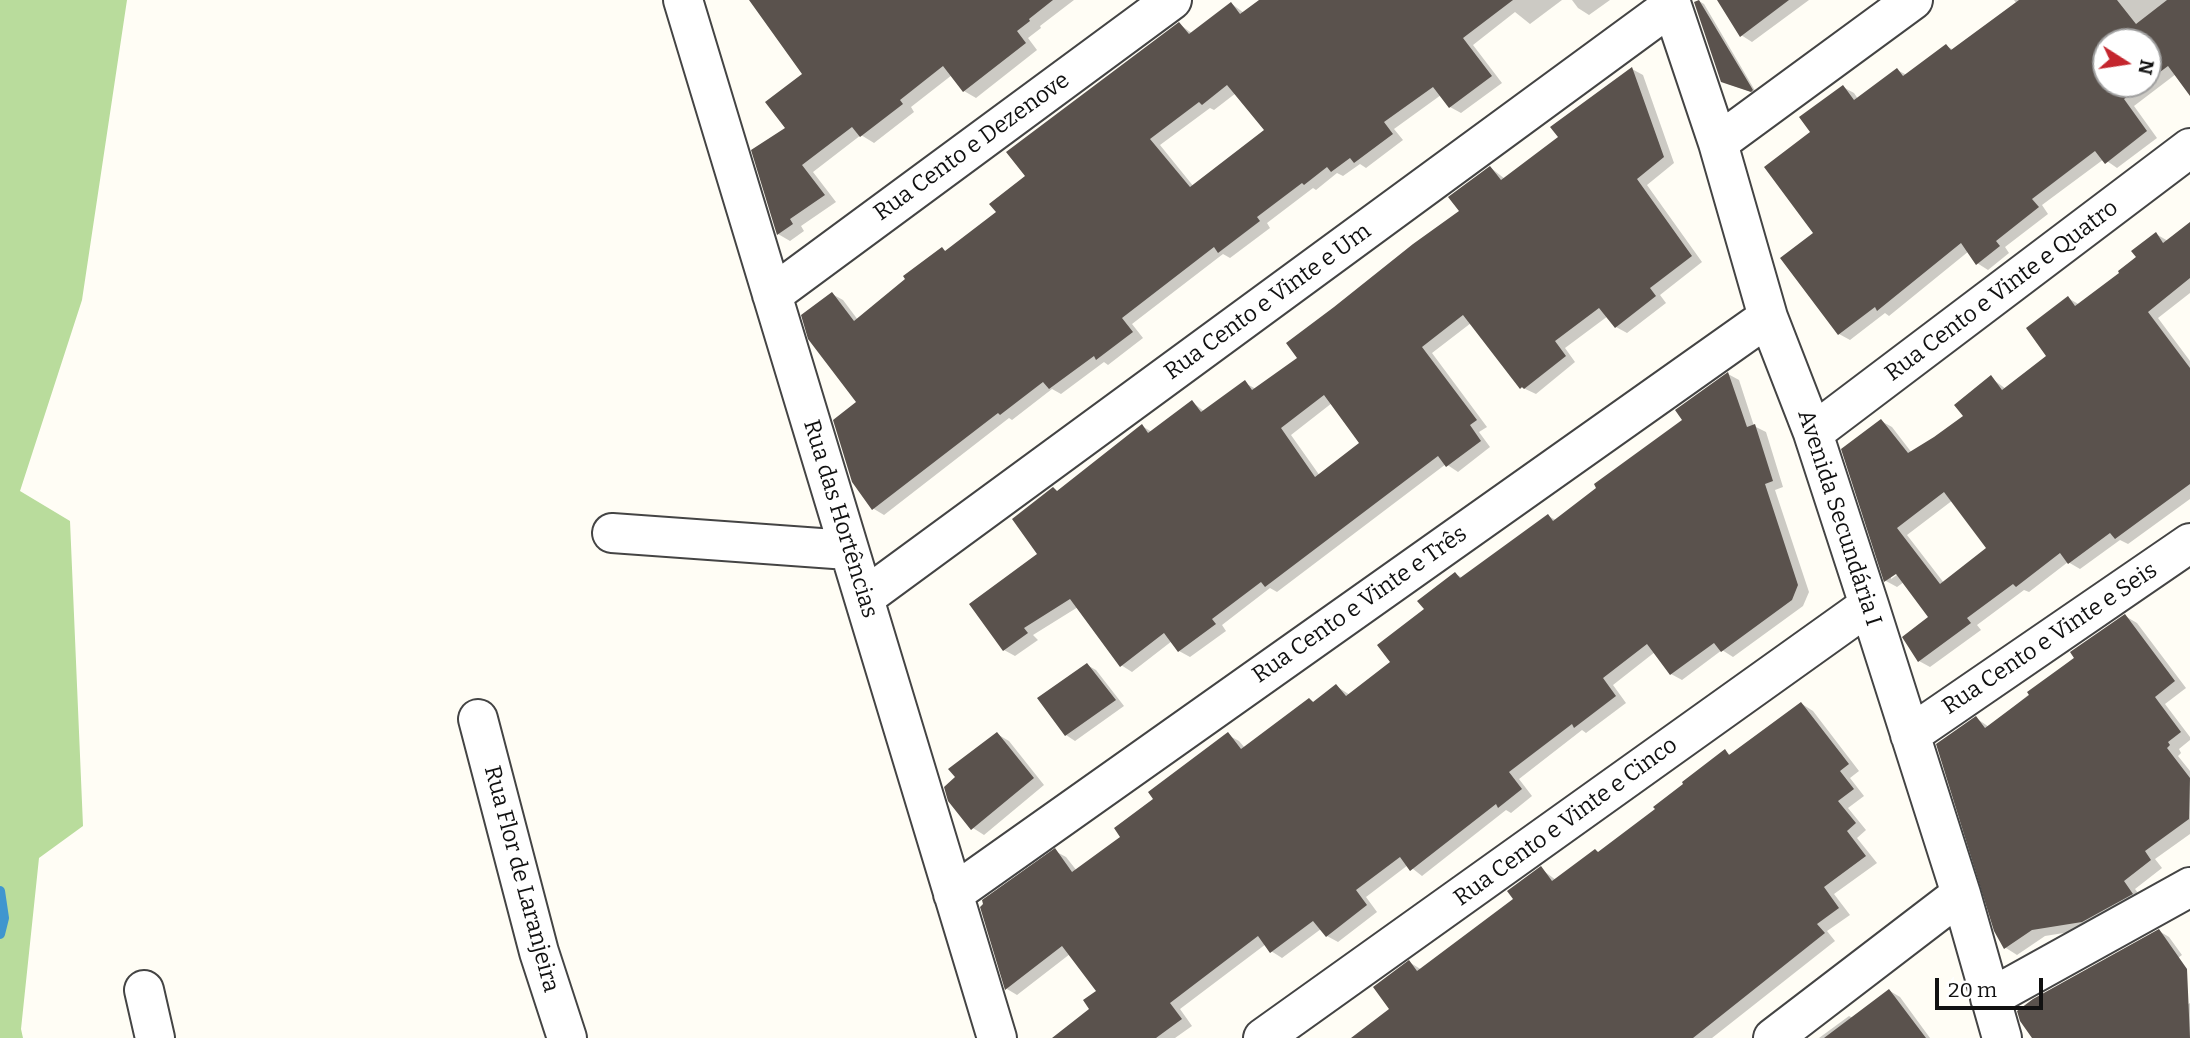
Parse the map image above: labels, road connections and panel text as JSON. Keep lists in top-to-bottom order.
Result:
{
  "streets": {
    "street": [
      "Rua Cento e Dezenove",
      "Rua Cento e Vinte e Quatro",
      "Rua Cento e Vinte e Um",
      "Avenida Secundária I",
      "Rua das Hortências",
      "Rua Cento e Vinte e Três",
      "Rua Cento e Vinte e Seis",
      "Rua Cento e Vinte e Cinco",
      "Rua Flor de Laranjeira"
    ]
  },
  "crossings": [
    ["Rua Cento e Dezenove", "Rua das Hortências"],
    ["Rua Cento e Vinte e Quatro", "Avenida Secundária I"],
    ["Rua Cento e Vinte e Um", "Avenida Secundária I"],
    ["Rua Cento e Vinte e Um", "Rua das Hortências"],
    ["Avenida Secundária I", "Rua Cento e Vinte e Três"],
    ["Avenida Secundária I", "Rua Cento e Vinte e Seis"],
    ["Avenida Secundária I", "Rua Cento e Vinte e Cinco"],
    ["Rua das Hortências", "Rua Cento e Vinte e Três"]
  ],
  "scale_bar": "20 m",
  "north": "right"
}
